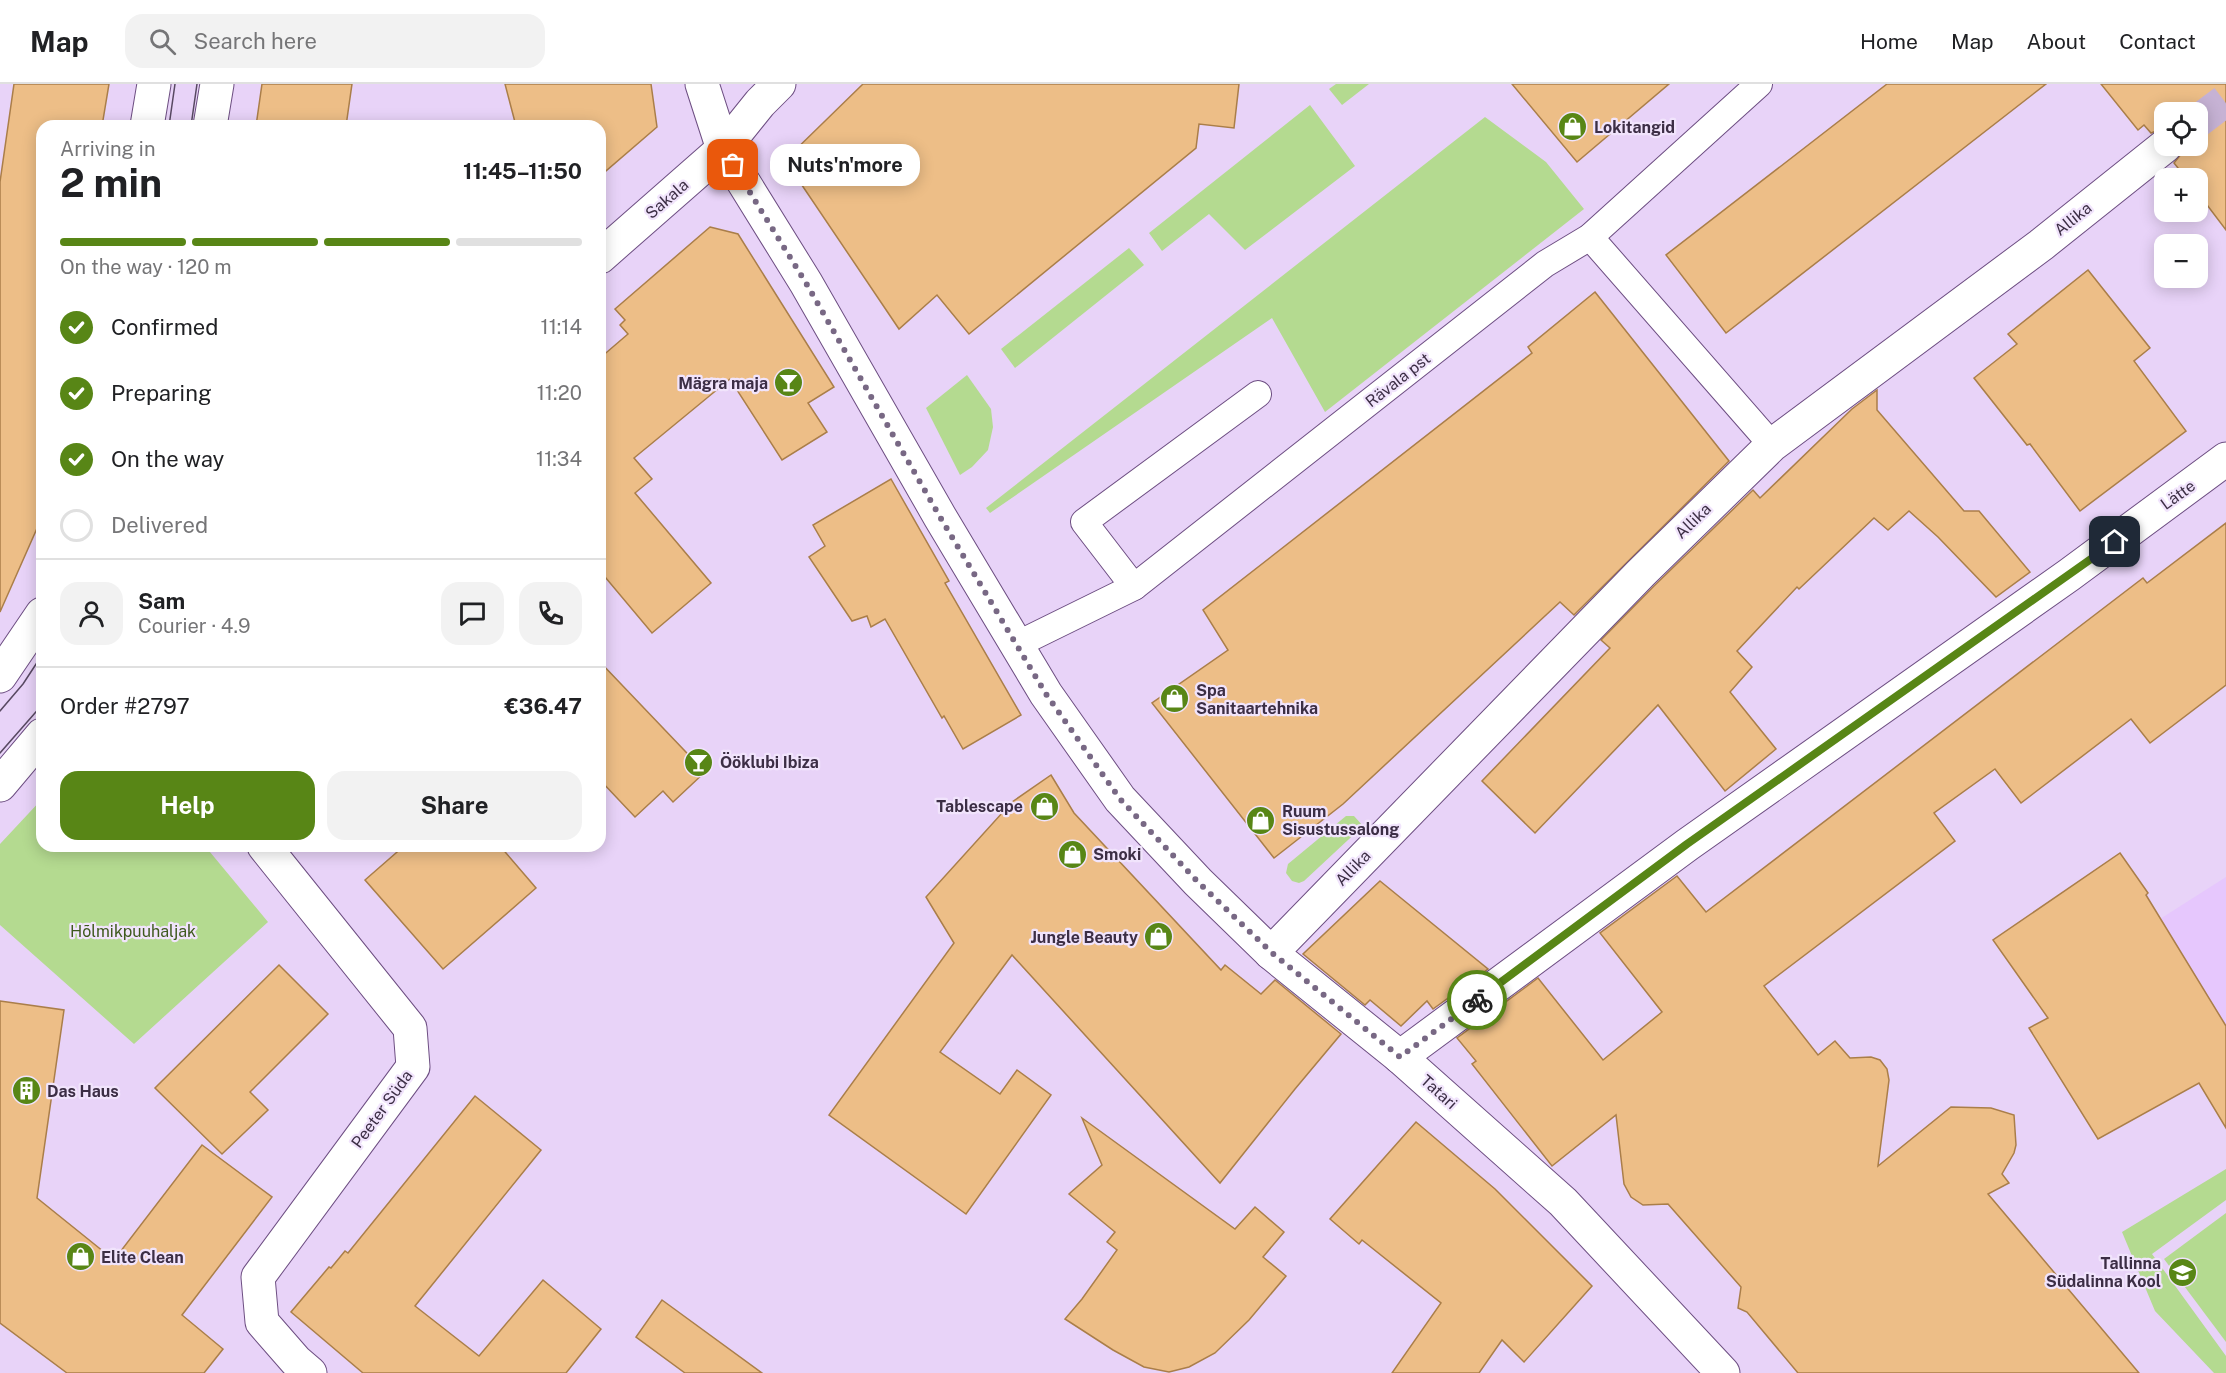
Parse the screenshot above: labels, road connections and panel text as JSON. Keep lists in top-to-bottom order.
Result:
{
  "streets": {
    "street": [
      "Sakala",
      "Allika",
      "Lätte",
      "Tatari",
      "Peeter Süda"
    ],
    "lane": ["Rävala pst"]
  },
  "crossings": [
    ["Sakala", "Tatari"],
    ["Allika", "Tatari"],
    ["Rävala pst", "Tatari"],
    ["Lätte", "Tatari"]
  ],
  "parks": ["Hõlmikpuuhaljak"],
  "places": {
    "shop": [
      "Lokitangid",
      "Spa Sanitaartehnika",
      "Tablescape",
      "Ruum Sisustussalong",
      "Smoki",
      "Jungle Beauty",
      "Elite Clean"
    ],
    "other": ["Nuts'n'more"],
    "bar": ["Mägra maja", "Ööklubi Ibiza"],
    "building": ["Das Haus"],
    "school or university": ["Tallinna Südalinna Kool"]
  },
  "page": {
    "header": "Map",
    "search": "Search here",
    "nav": [
      "Home",
      "Map",
      "About",
      "Contact"
    ],
    "map_buttons": ["+", "−"],
    "heading": ["2 min", "Arriving in", "11:45–11:50"],
    "panel": [
      "Sam",
      "Courier · 4.9",
      "Order #2797",
      "€36.47"
    ],
    "bubble": "Nuts'n'more",
    "bar": "On the way · 120 m",
    "list": [
      ["Confirmed", "11:14"],
      ["Preparing", "11:20"],
      ["On the way", "11:34"],
      "Delivered"
    ],
    "buttons": ["Help", "Share"]
  }
}
